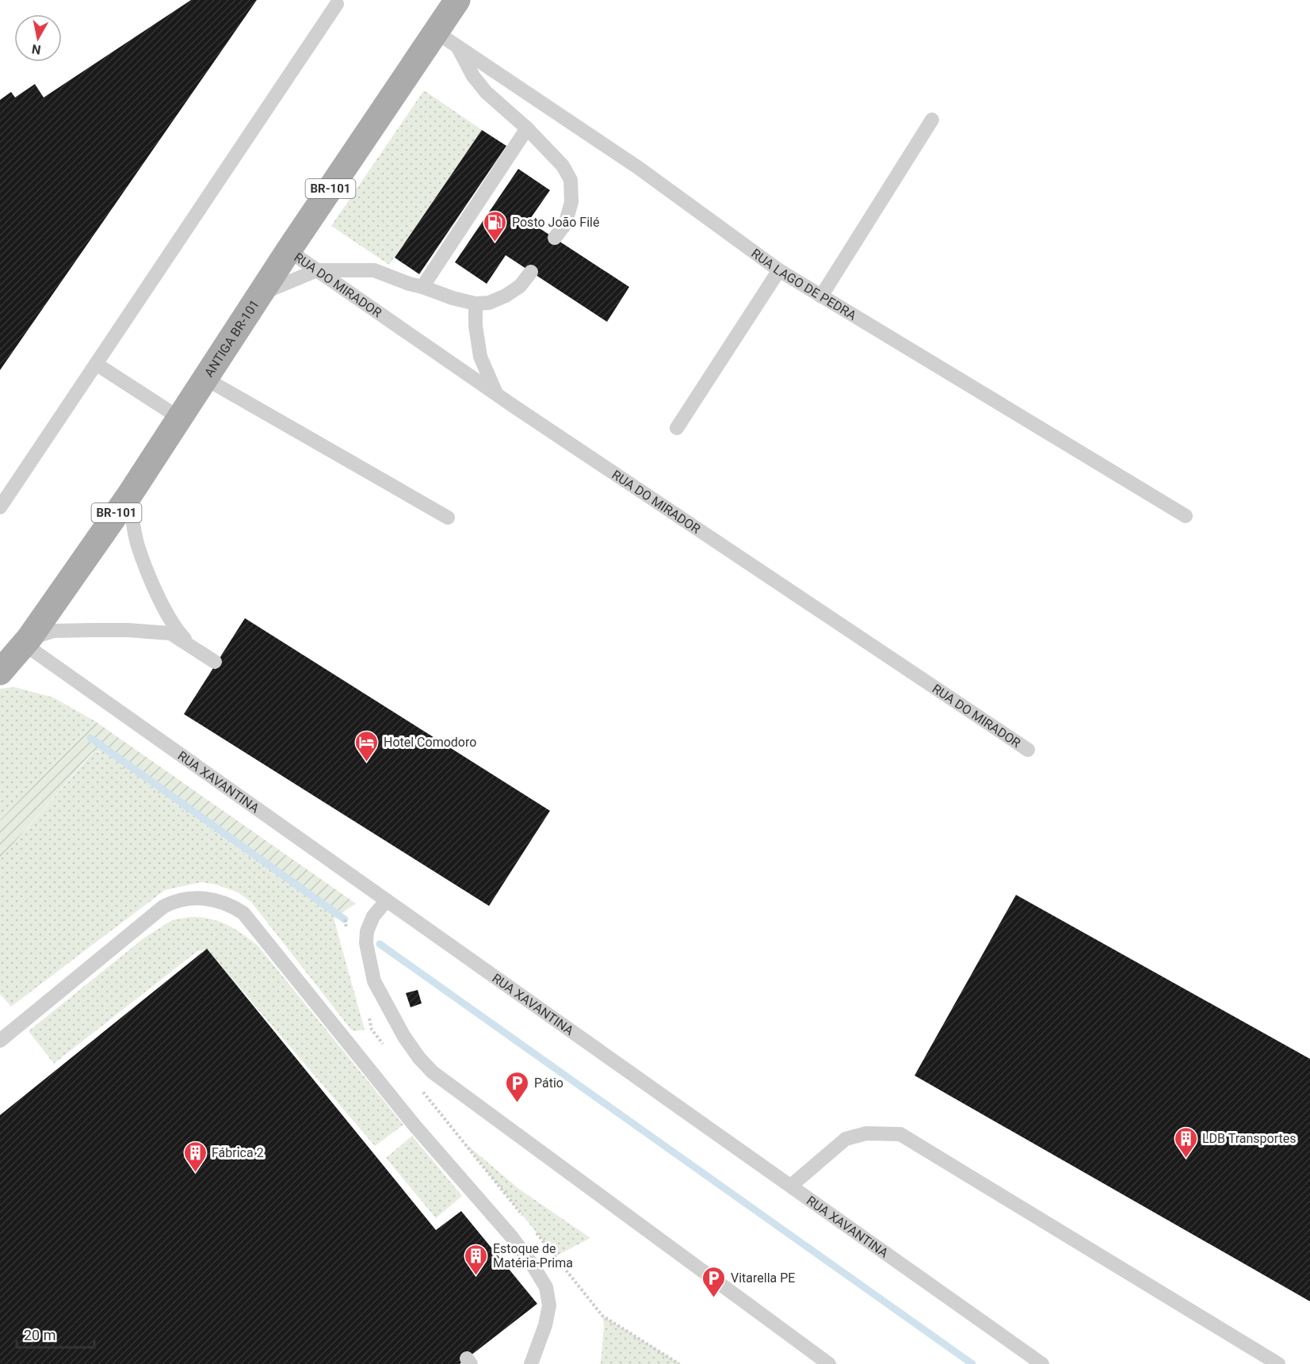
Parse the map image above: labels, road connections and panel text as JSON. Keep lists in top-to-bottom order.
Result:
{
  "streets": {
    "main road": ["BR-101", "ANTIGA BR-101"],
    "lane": ["RUA LAGO DE PEDRA", "RUA DO MIRADOR", "RUA XAVANTINA"]
  },
  "crossings": [
    ["RUA LAGO DE PEDRA", "ANTIGA BR-101"],
    ["RUA DO MIRADOR", "ANTIGA BR-101"],
    ["ANTIGA BR-101", "RUA XAVANTINA"]
  ],
  "places": {
    "fuel station": ["Posto João Filé"],
    "hotel": ["Hotel Comodoro"],
    "parking": ["Pátio", "Vitarella PE"],
    "building": ["LDB Transportes", "Fábrica 2", "Estoque de Matéria-Prima"]
  },
  "scale_bar": "20 m",
  "north": "bottom"
}
